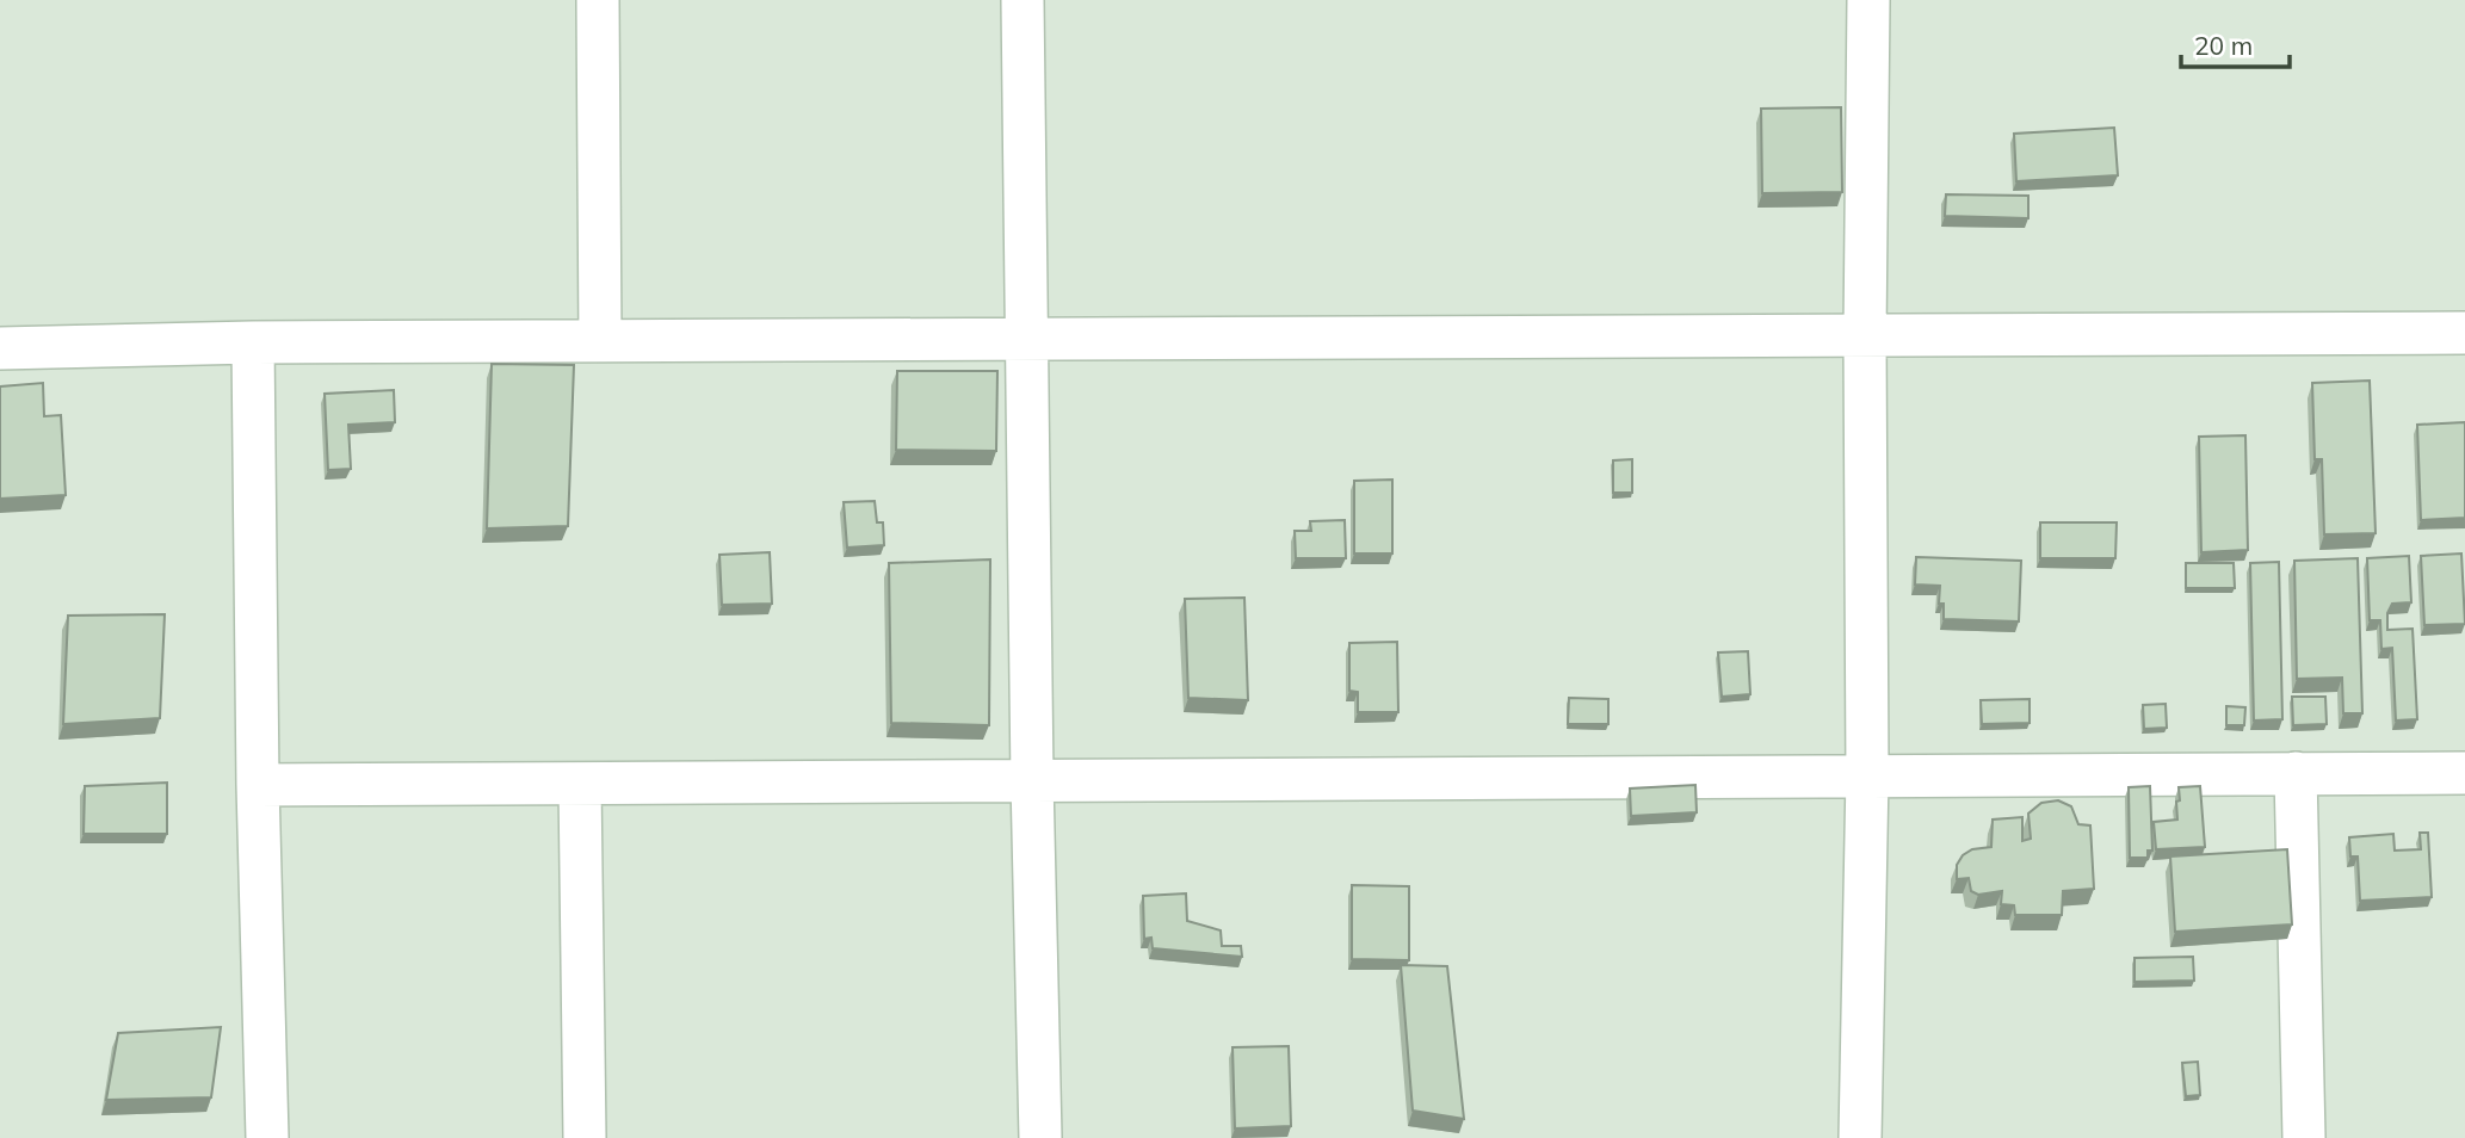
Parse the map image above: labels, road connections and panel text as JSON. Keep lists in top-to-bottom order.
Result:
{
  "scale_bar": "20 m"
}
